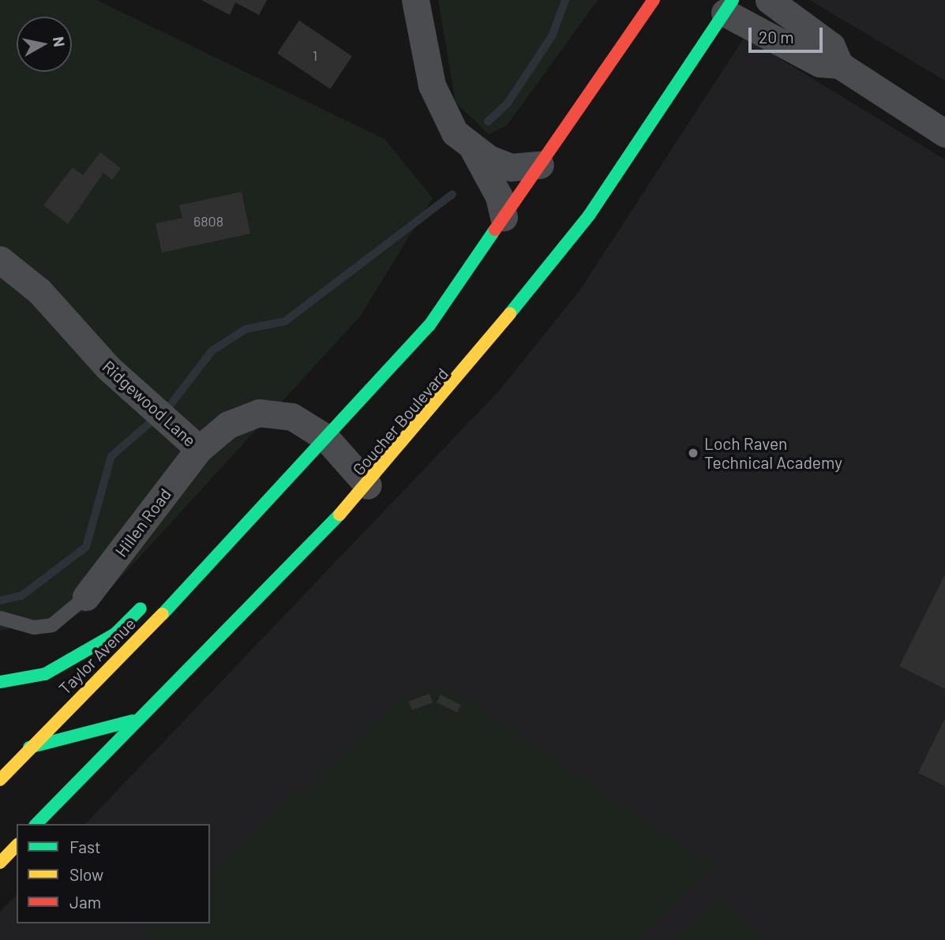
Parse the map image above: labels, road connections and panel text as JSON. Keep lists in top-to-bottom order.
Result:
{
  "streets": {
    "main road": ["Goucher Boulevard", "Taylor Avenue"],
    "street": ["Ridgewood Lane", "Hillen Road"]
  },
  "crossings": [
    ["Ridgewood Lane", "Goucher Boulevard"],
    ["Ridgewood Lane", "Hillen Road"]
  ],
  "places": ["Loch Raven Technical Academy"],
  "house_numbers": ["1", "6808"],
  "legend": ["Fast", "Slow", "Jam"],
  "scale_bar": "20 m",
  "north": "right"
}
